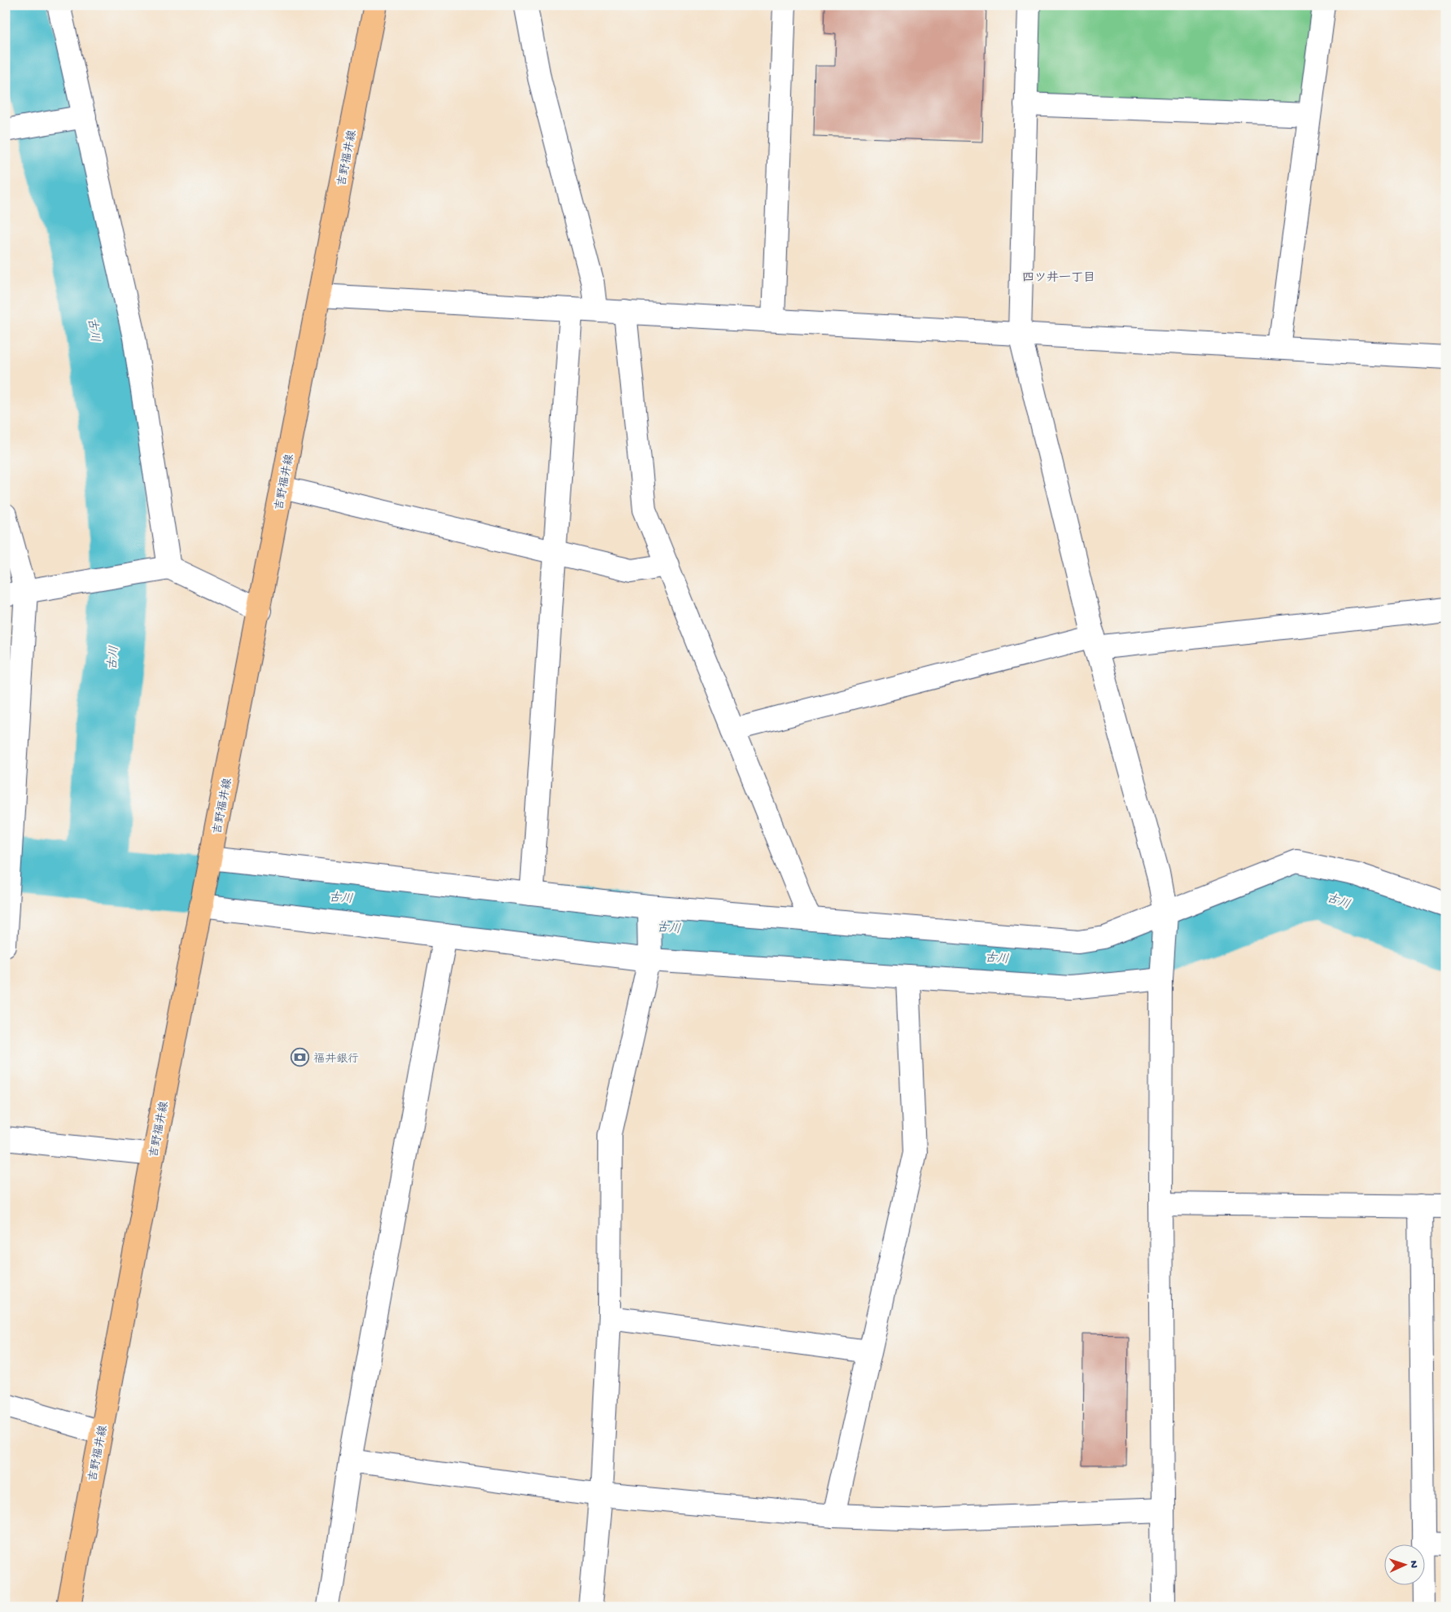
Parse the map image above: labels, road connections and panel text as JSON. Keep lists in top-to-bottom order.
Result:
{
  "streets": {
    "main road": ["吉野福井線"]
  },
  "districts": ["四ツ井一丁目"],
  "water": ["古川"],
  "places": {
    "bank": ["福井銀行"]
  },
  "north": "right"
}
